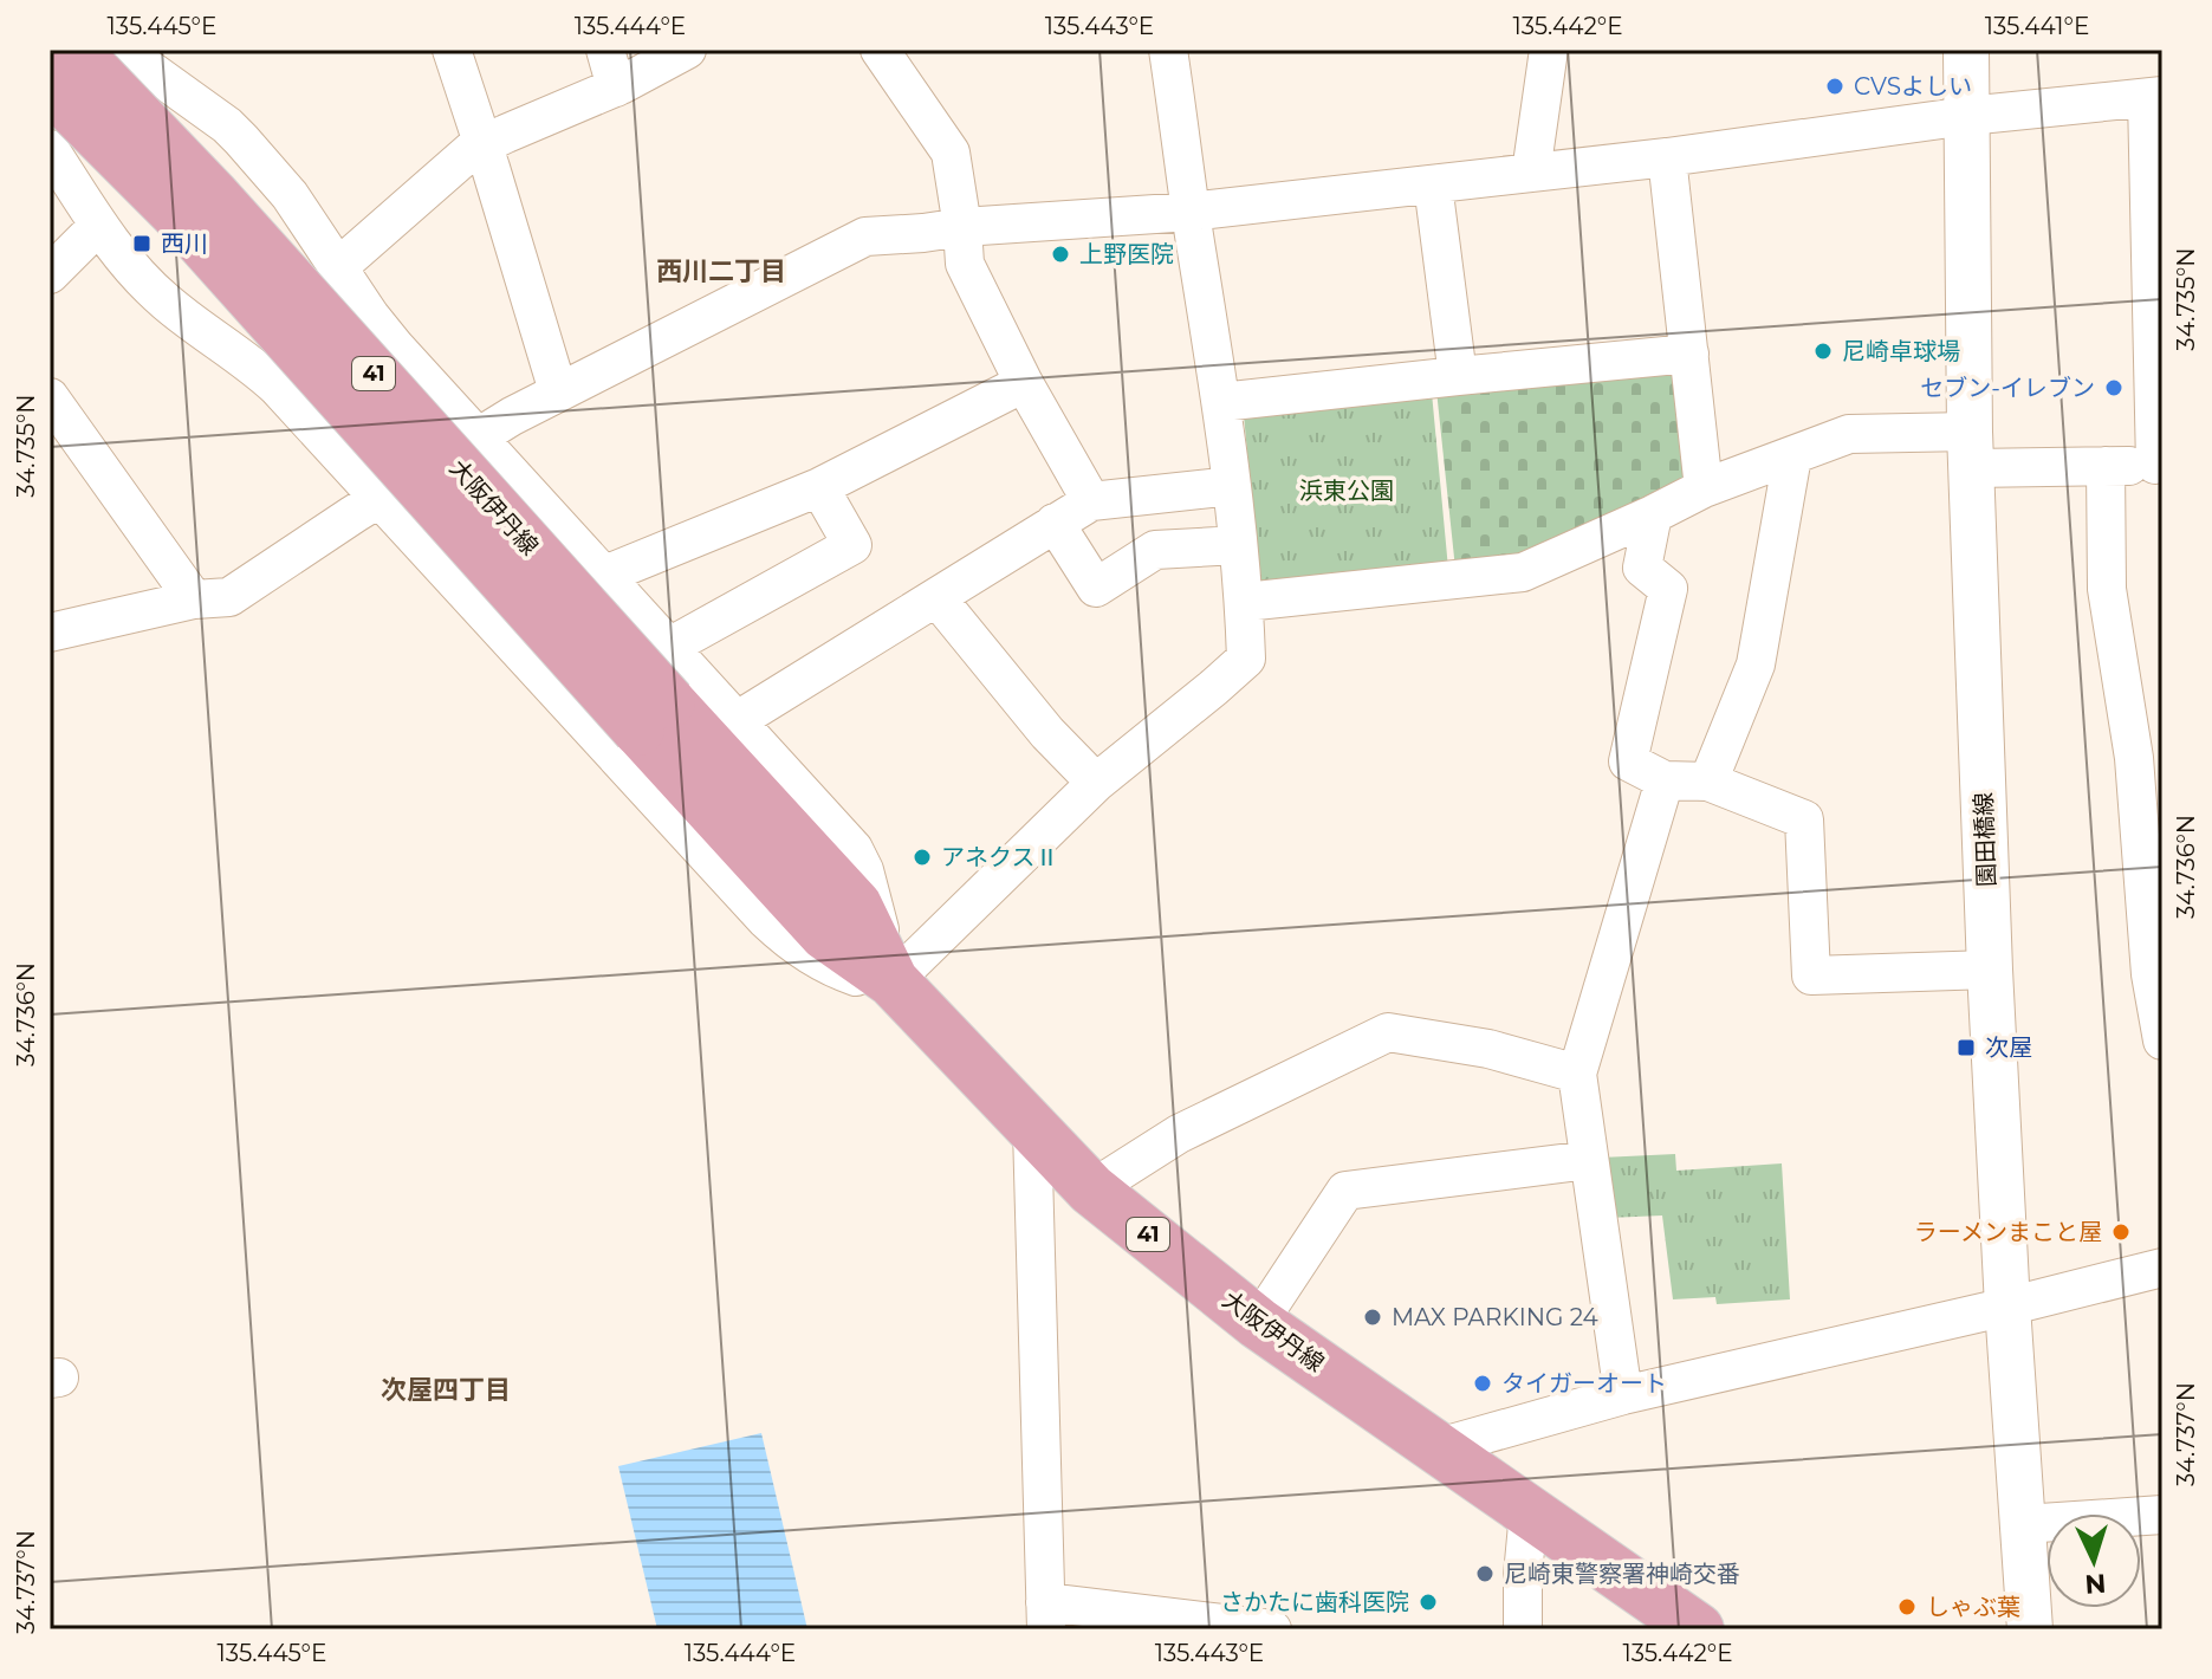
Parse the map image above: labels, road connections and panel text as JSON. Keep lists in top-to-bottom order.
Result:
{
  "streets": {
    "main road": ["41", "大阪伊丹線"],
    "street": ["園田橋線"]
  },
  "districts": ["西川二丁目", "次屋四丁目"],
  "parks": ["浜東公園"],
  "places": {
    "other": [
      "CVSよしい",
      "上野医院",
      "尼崎卓球場",
      "セブン-イレブン",
      "アネクスⅡ",
      "ラーメンまこと屋",
      "MAX PARKING 24",
      "タイガーオート",
      "尼崎東警察署神崎交番",
      "さかたに歯科医院",
      "しゃぶ葉"
    ],
    "transit": ["西川", "次屋"]
  },
  "north": "bottom",
  "coordinates": [
    "135.445°E",
    "135.444°E",
    "135.443°E",
    "135.442°E",
    "135.441°E",
    "34.735°N",
    "34.736°N",
    "34.737°N"
  ]
}
